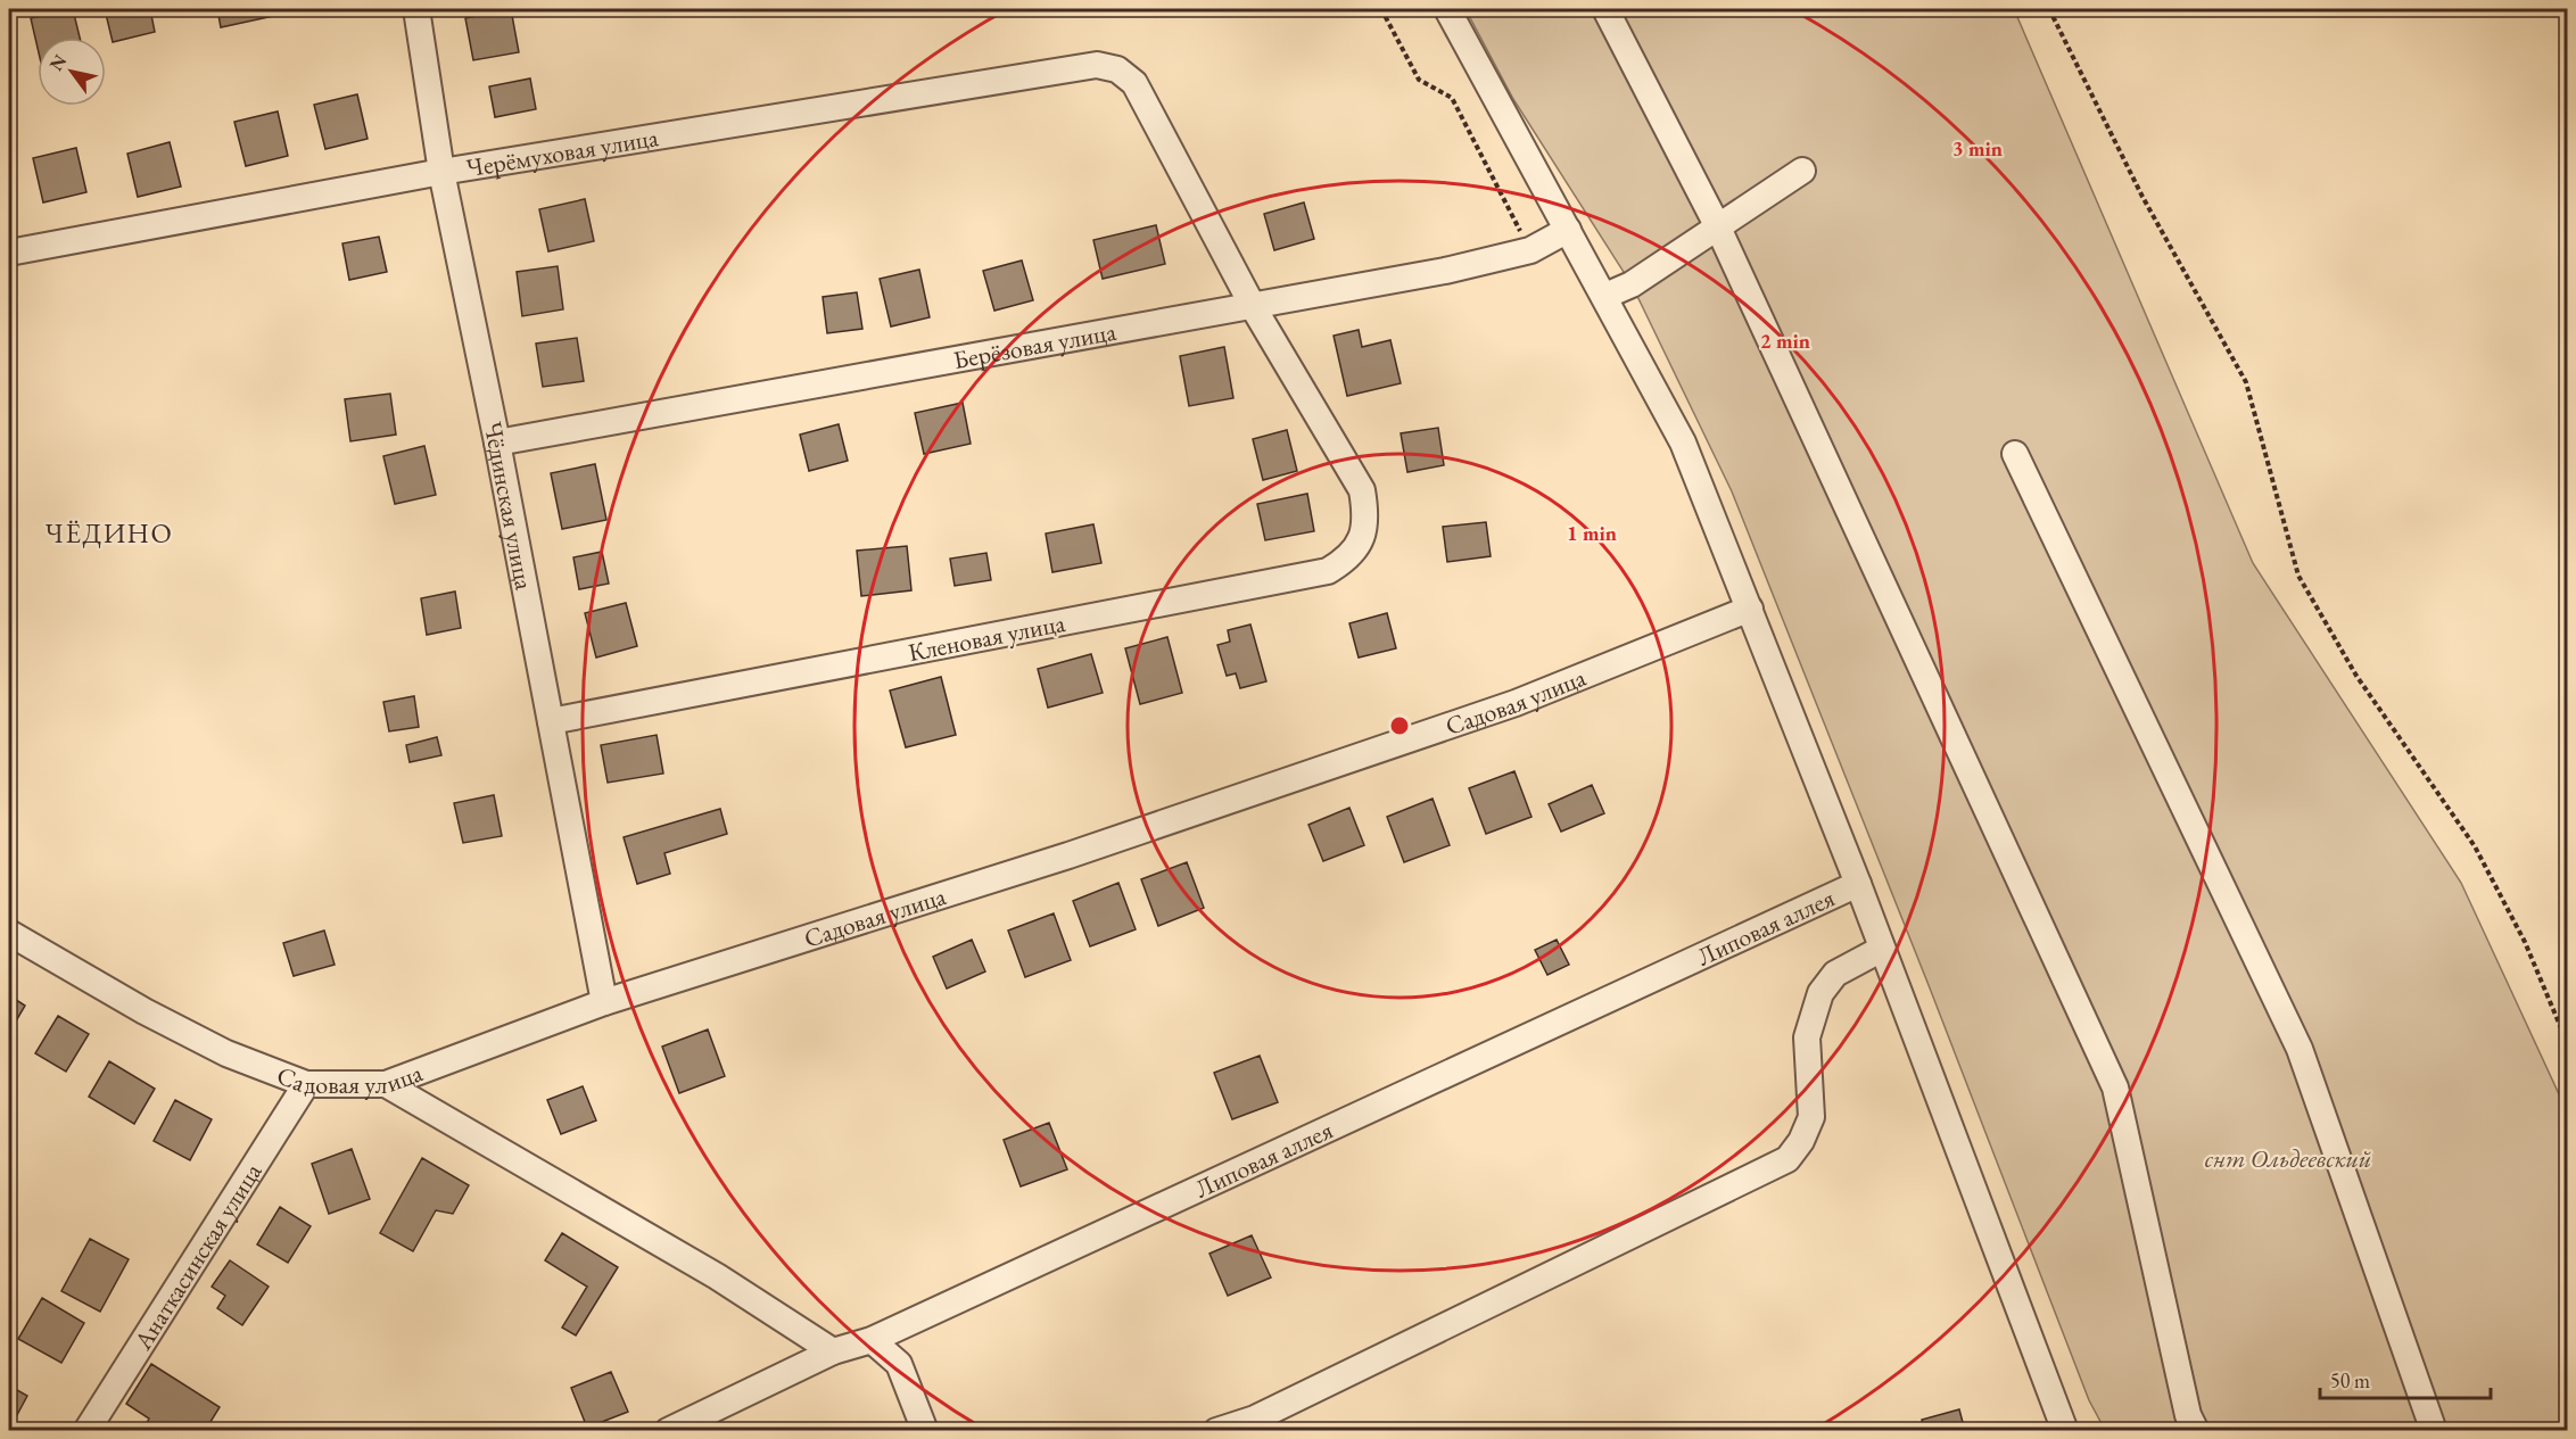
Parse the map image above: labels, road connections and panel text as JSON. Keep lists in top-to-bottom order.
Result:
{
  "streets": {
    "street": [
      "Черёмуховая улица",
      "Берёзовая улица",
      "Чёдинская улица",
      "Кленовая улица",
      "Садовая улица",
      "Липовая аллея",
      "Анаткасинская улица"
    ]
  },
  "crossings": [
    ["Черёмуховая улица", "Берёзовая улица"],
    ["Черёмуховая улица", "Чёдинская улица"],
    ["Черёмуховая улица", "Кленовая улица"],
    ["Берёзовая улица", "Чёдинская улица"],
    ["Берёзовая улица", "Кленовая улица"],
    ["Чёдинская улица", "Кленовая улица"],
    ["Чёдинская улица", "Садовая улица"],
    ["Садовая улица", "Анаткасинская улица"]
  ],
  "districts": ["ЧЁДИНО"],
  "parks": ["снт Ольдеевский"],
  "scale_bar": "50 m",
  "north": "top left",
  "rings": ["3 min", "2 min", "1 min"]
}
